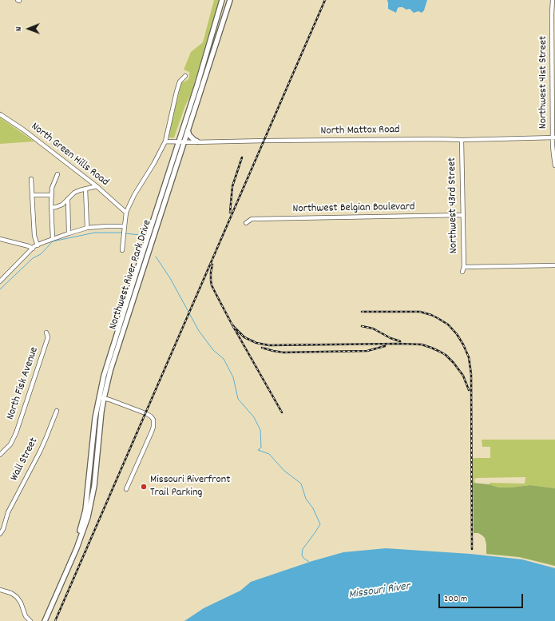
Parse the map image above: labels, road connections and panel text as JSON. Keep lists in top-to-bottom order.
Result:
{
  "streets": {
    "main road": ["Northwest River Park Drive"],
    "street": [
      "Northwest 41st Street",
      "North Mattox Road",
      "North Green Hills Road",
      "Northwest 43rd Street",
      "Northwest Belgian Boulevard",
      "North Fisk Avenue",
      "Wall Street"
    ]
  },
  "crossings": [
    ["Northwest 41st Street", "North Mattox Road"],
    ["North Mattox Road", "Northwest 43rd Street"],
    ["North Mattox Road", "Northwest River Park Drive"],
    ["Northwest 43rd Street", "Northwest Belgian Boulevard"]
  ],
  "water": ["Missouri River"],
  "places": ["Missouri Riverfront Trail Parking"],
  "scale_bar": "200 m",
  "north": "left"
}
